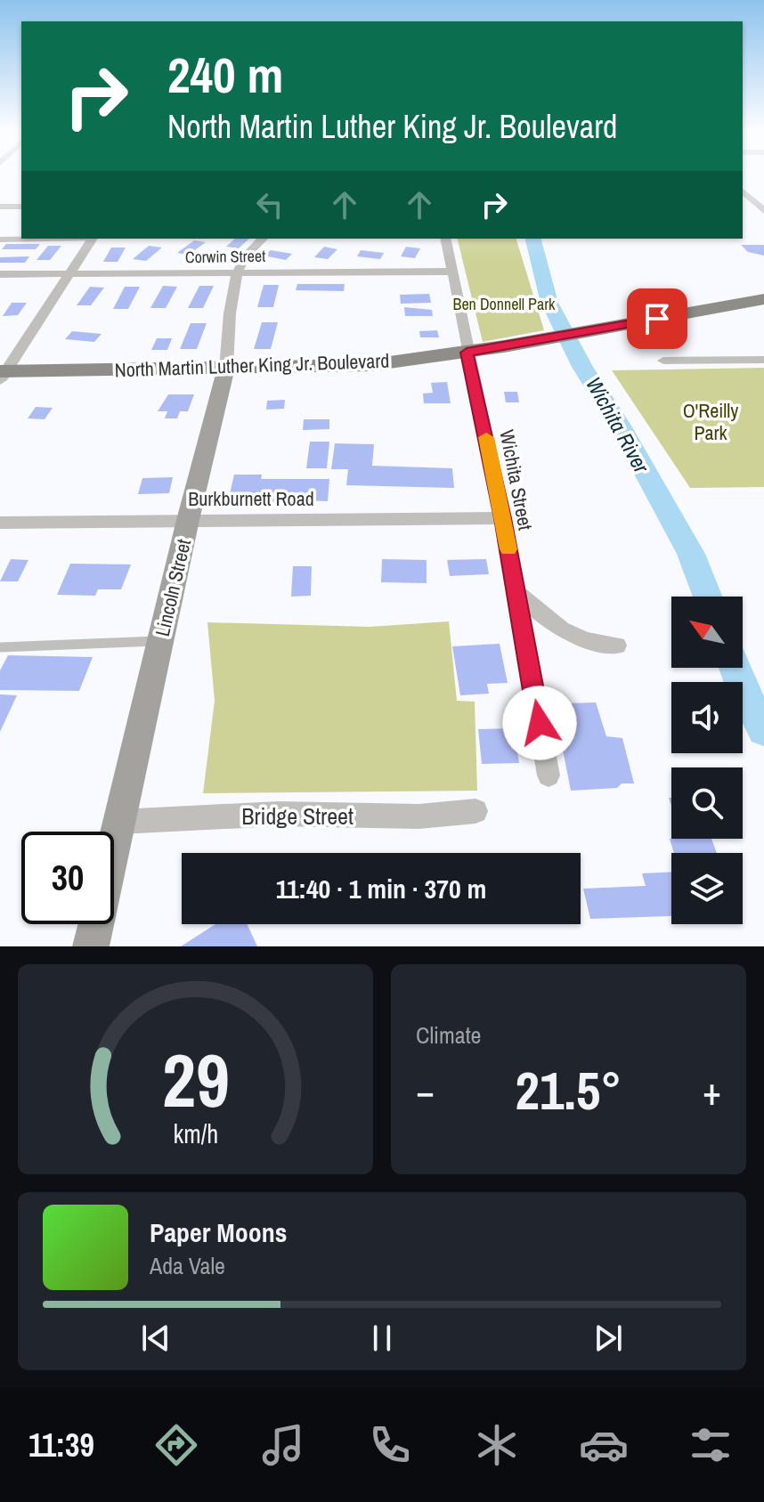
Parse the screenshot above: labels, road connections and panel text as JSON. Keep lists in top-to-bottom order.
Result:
{
  "streets": {
    "main road": ["North Martin Luther King Jr. Boulevard", "Lincoln Street"],
    "street": [
      "Corwin Street",
      "Wichita Street",
      "Burkburnett Road",
      "Bridge Street"
    ]
  },
  "crossings": [
    ["Corwin Street", "Wichita Street"],
    ["Corwin Street", "Lincoln Street"],
    ["North Martin Luther King Jr. Boulevard", "Wichita Street"],
    ["North Martin Luther King Jr. Boulevard", "Lincoln Street"],
    ["Wichita Street", "Burkburnett Road"],
    ["Burkburnett Road", "Lincoln Street"],
    ["Lincoln Street", "Bridge Street"]
  ],
  "water": ["Wichita River"],
  "parks": ["Ben Donnell Park", "O'Reilly Park"],
  "north": "top left",
  "page": {
    "turn": ["240 m", "North Martin Luther King Jr. Boulevard"],
    "limit": "30",
    "trip": "11:40 · 1 min · 370 m",
    "tile": "Climate",
    "heat": ["−", "21.5°", "+"],
    "song": ["Paper Moons", "Ada Vale"],
    "tabs": "11:39",
    "gauge": ["29", "km/h"]
  }
}
